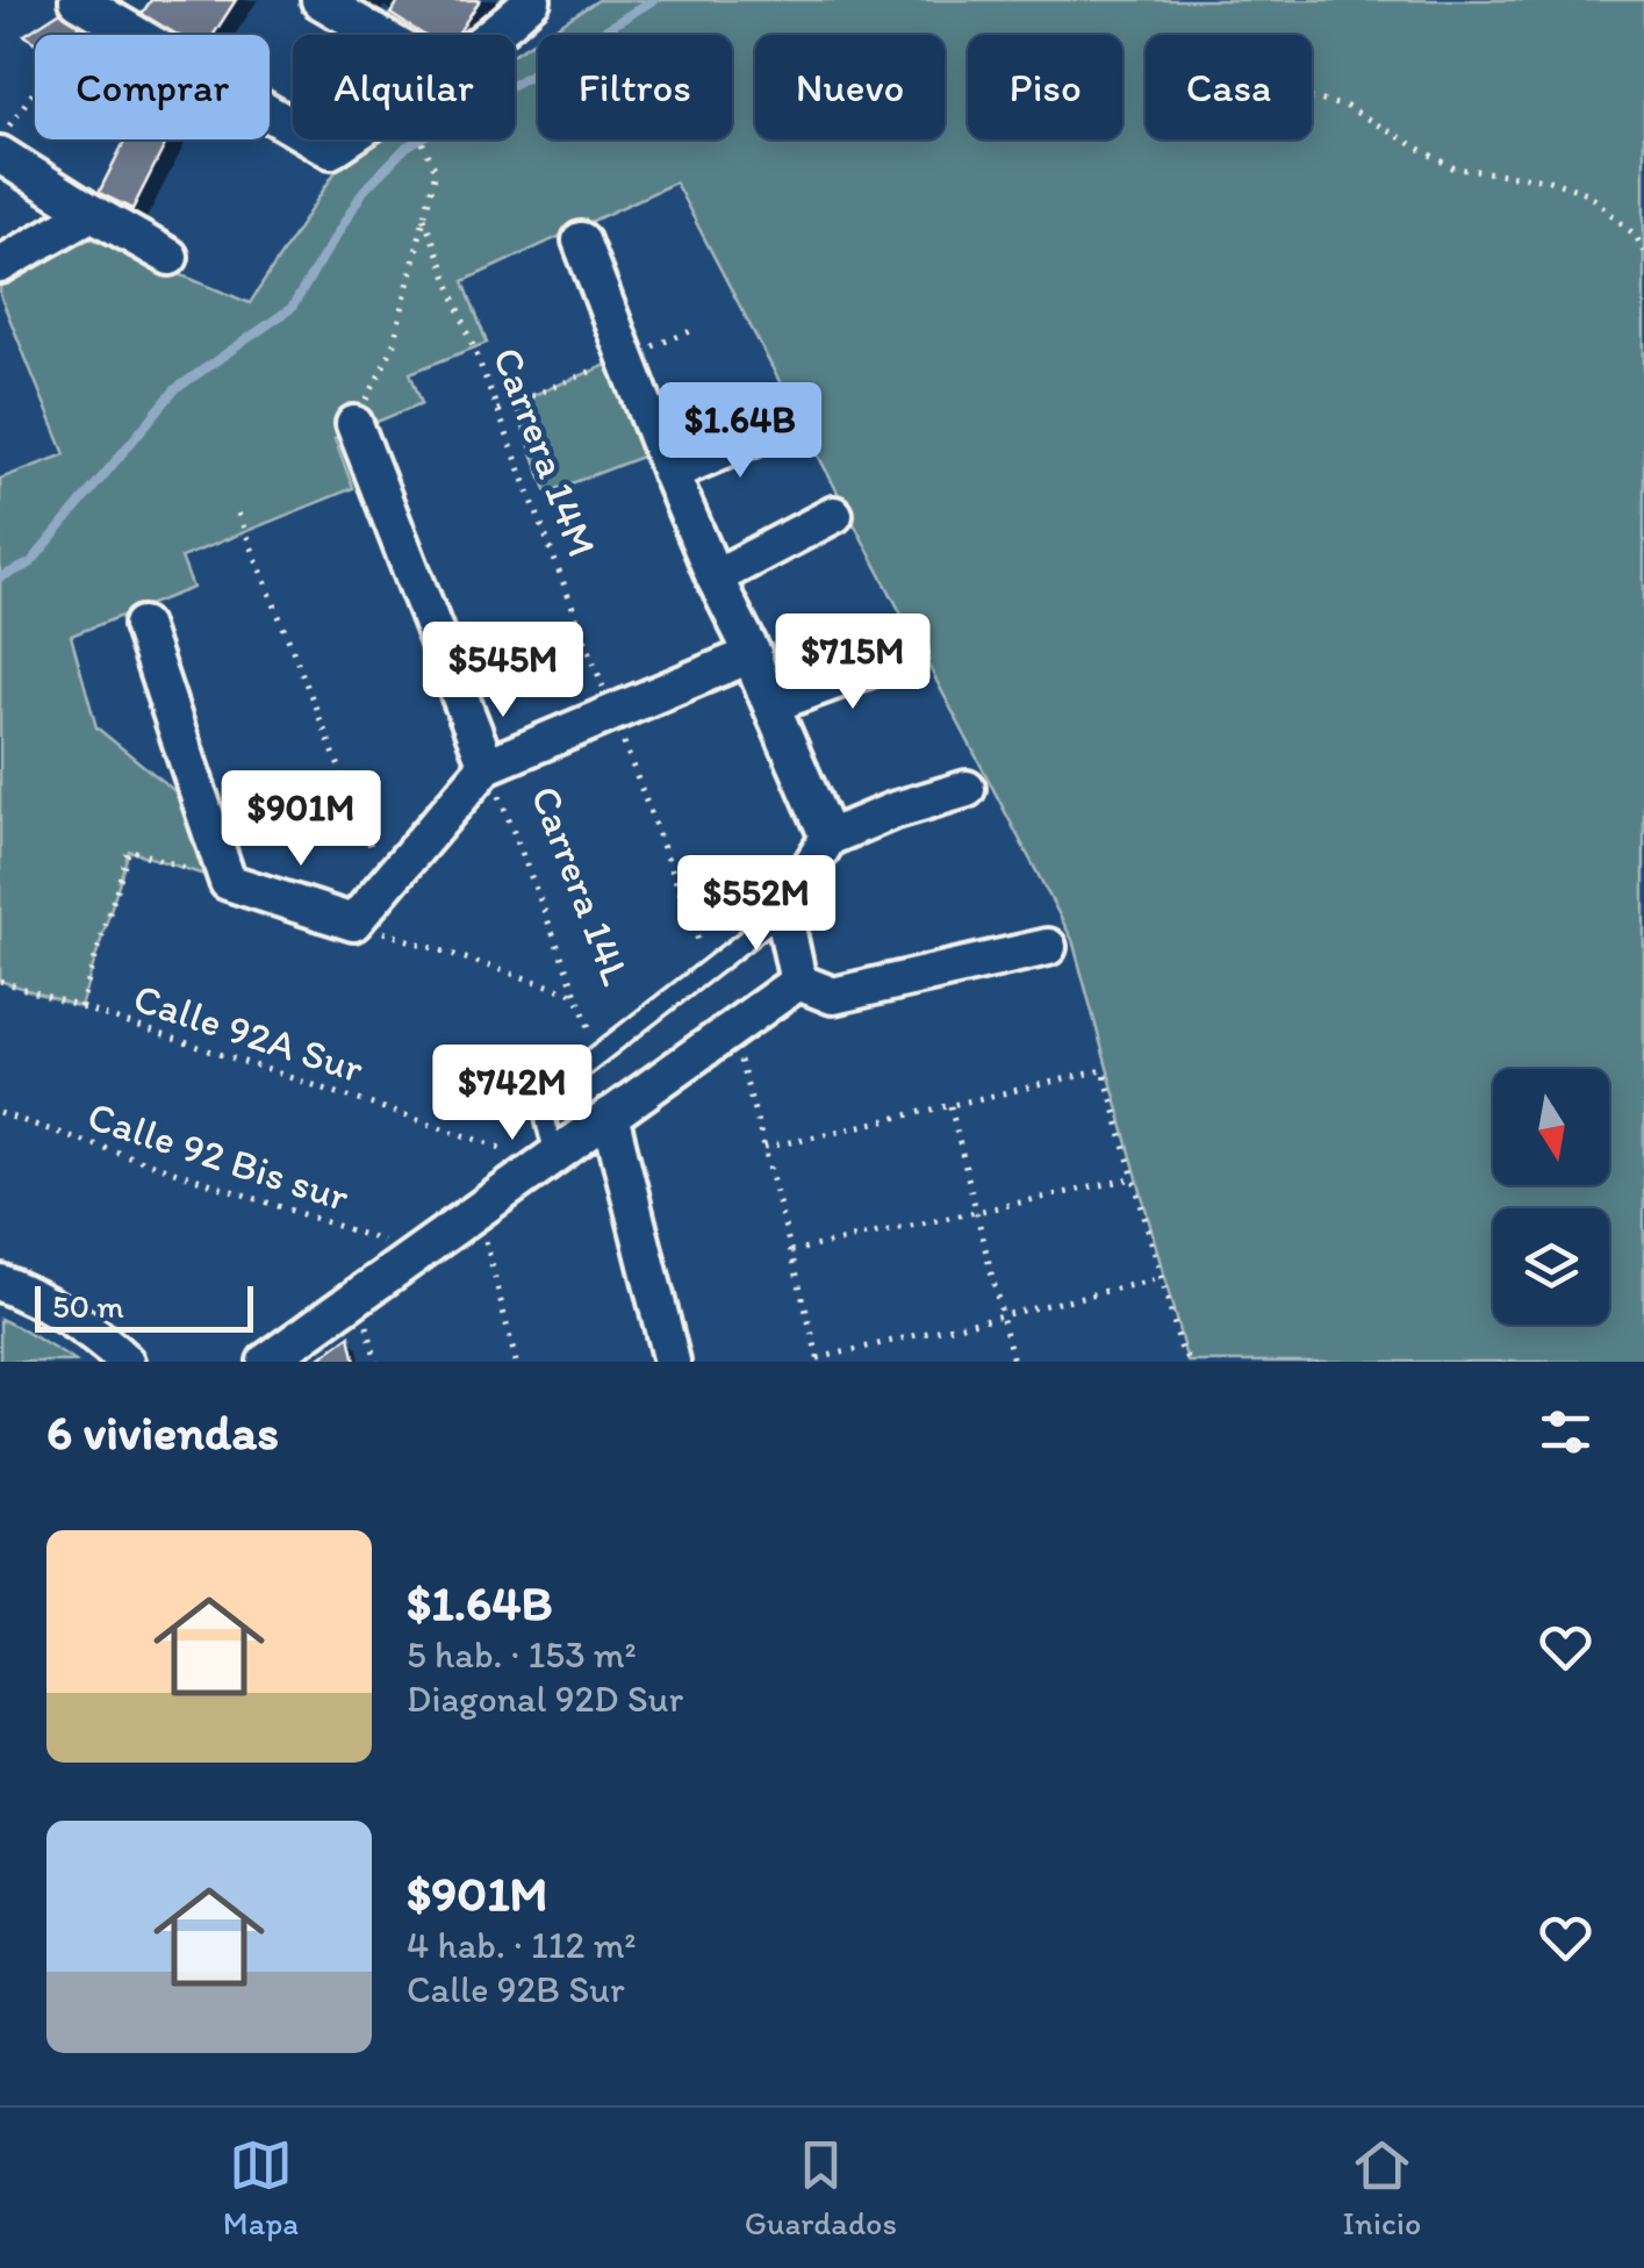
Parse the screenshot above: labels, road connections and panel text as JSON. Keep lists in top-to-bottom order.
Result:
{
  "streets": {
    "street": ["Carrera 14L"],
    "path": ["Carrera 14M", "Calle 92A Sur", "Calle 92 Bis sur"]
  },
  "scale_bar": "50 m",
  "north": "bottom",
  "page": {
    "chip": [
      "Comprar",
      "Alquilar",
      "Filtros",
      "Nuevo",
      "Piso",
      "Casa"
    ],
    "price": [
      "$1.64B",
      "$715M",
      "$545M",
      "$901M",
      "$552M",
      "$742M"
    ],
    "scale": "50 m",
    "heading": "6 viviendas",
    "list": [
      {
        "name": "$1.64B",
        "note": "5 hab. · 153 m² · Diagonal 92D Sur"
      },
      {
        "name": "$901M",
        "note": "4 hab. · 112 m² · Calle 92B Sur"
      }
    ],
    "tabs": ["Mapa", "Guardados", "Inicio"]
  }
}
